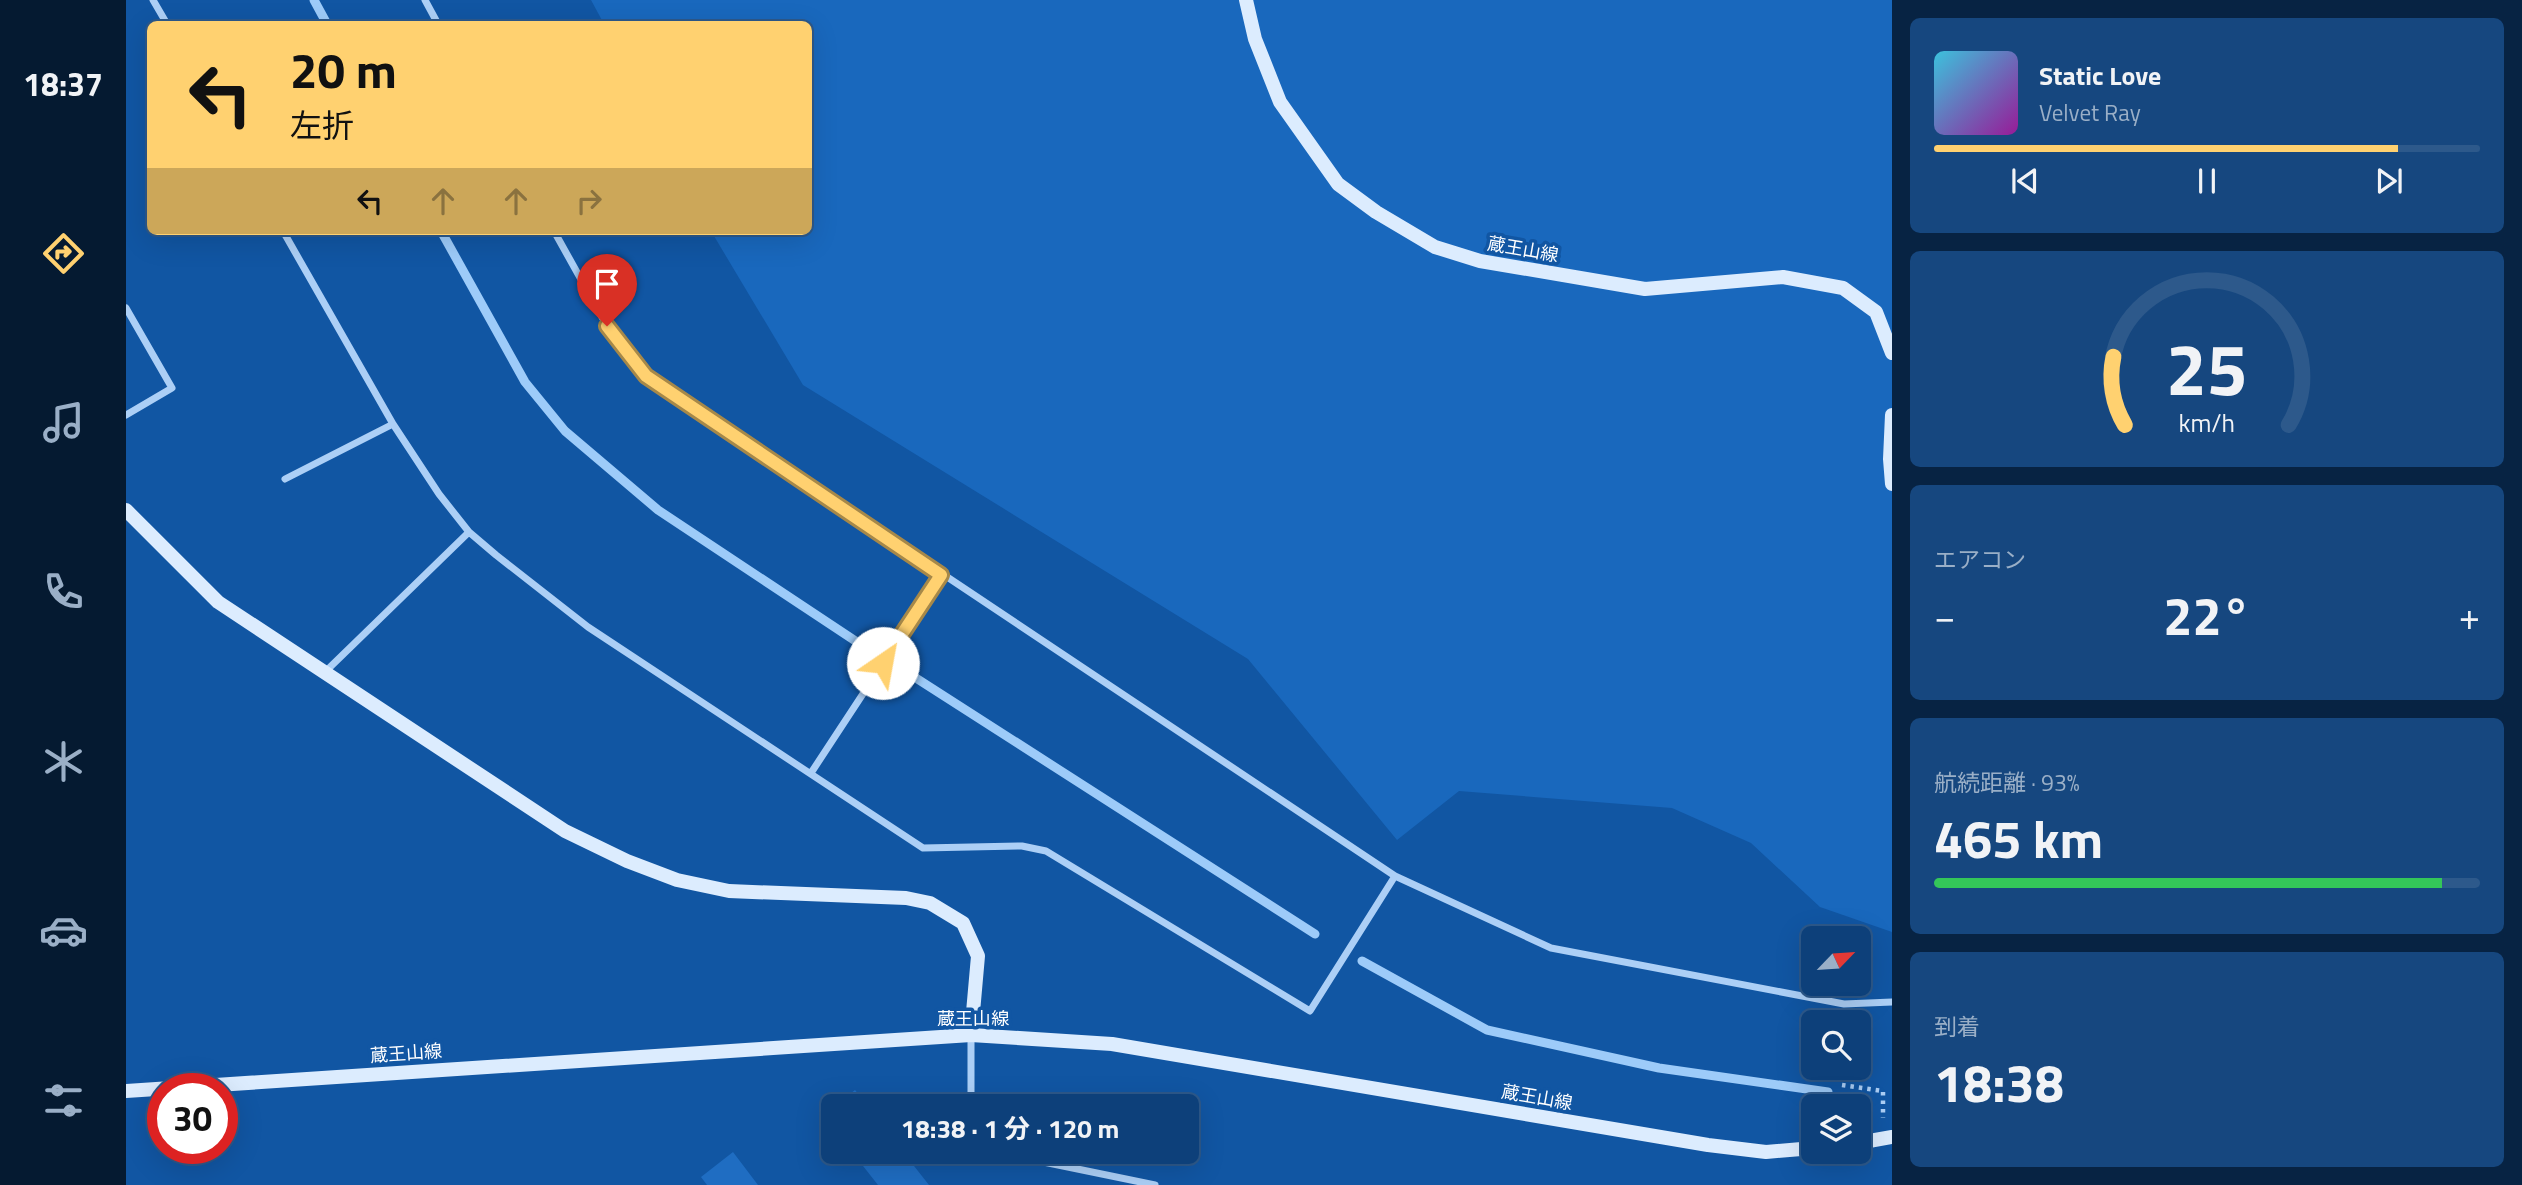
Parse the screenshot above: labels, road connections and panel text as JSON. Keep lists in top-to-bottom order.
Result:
{
  "streets": {
    "main road": ["蔵王山線"]
  },
  "north": "top right",
  "page": {
    "tabs": "18:37",
    "turn": ["20 m", "左折"],
    "song": ["Static Love", "Velvet Ray"],
    "tile": [
      "エアコン",
      ["航続距離 · 93%", "465 km"],
      ["到着", "18:38"]
    ],
    "heat": ["−", "22°", "+"],
    "limit": "30",
    "trip": "18:38 · 1 分 · 120 m",
    "gauge": ["25", "km/h"]
  }
}
